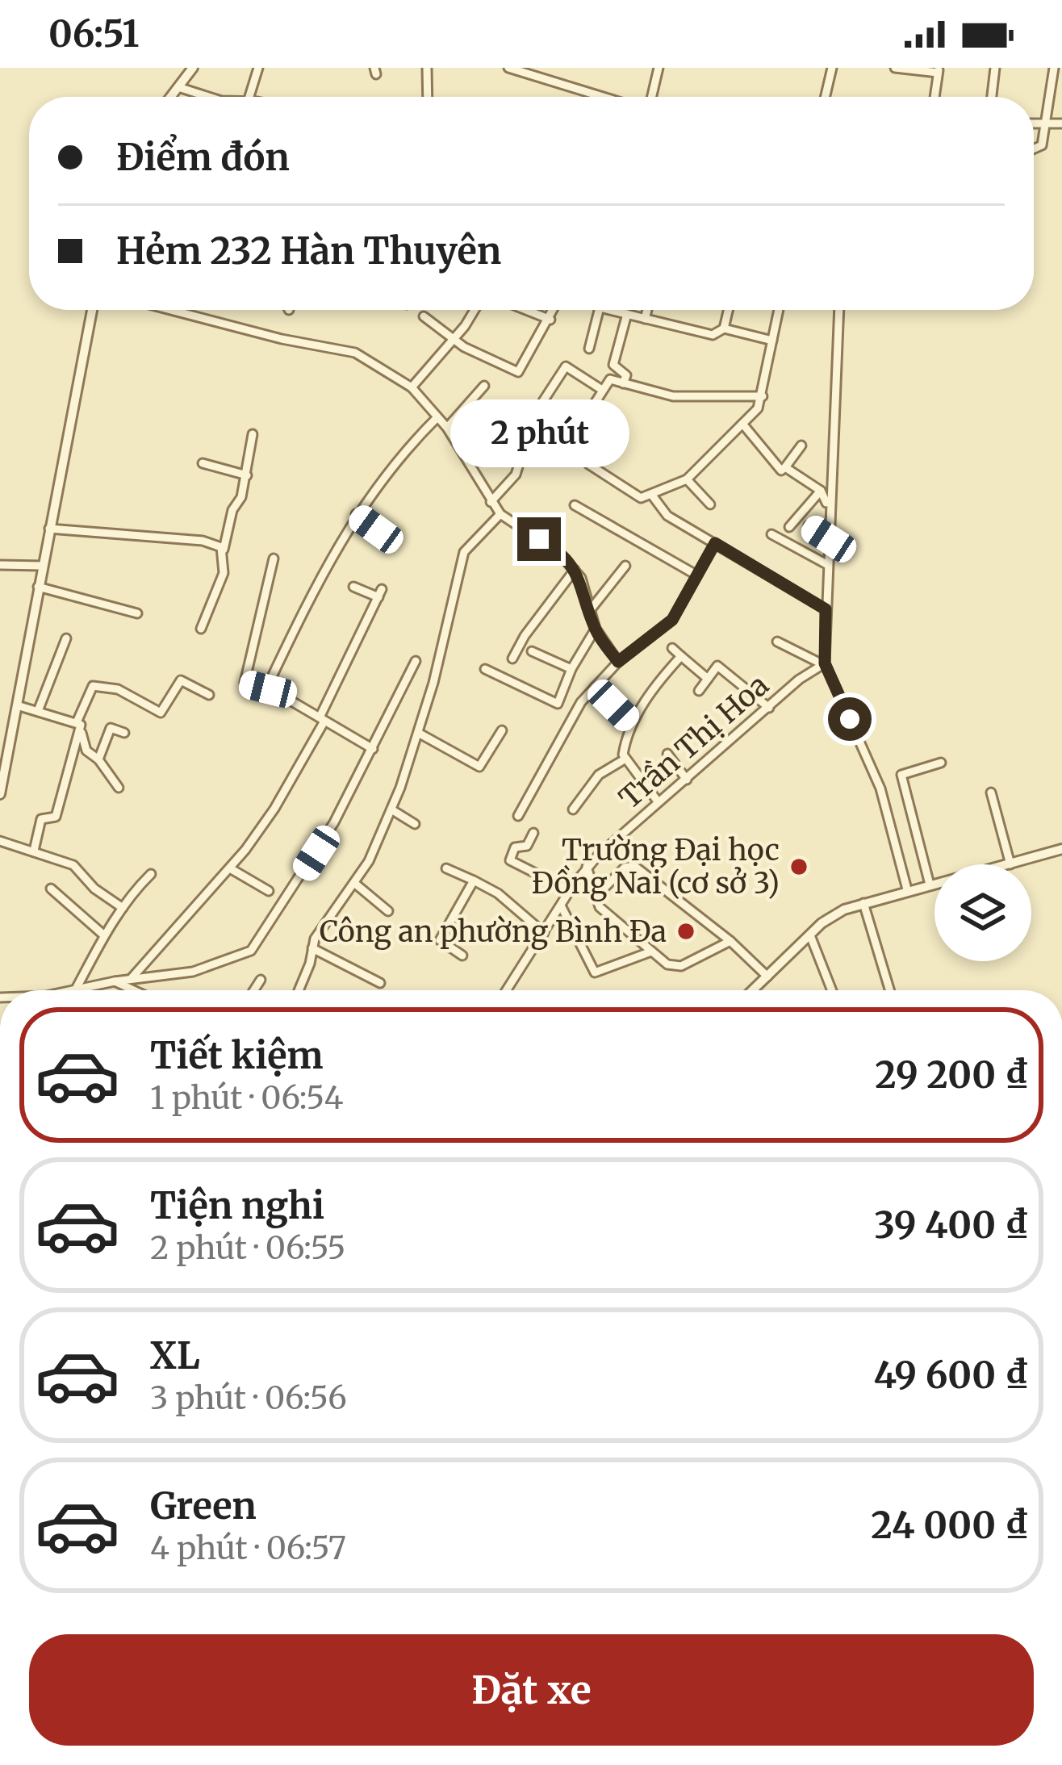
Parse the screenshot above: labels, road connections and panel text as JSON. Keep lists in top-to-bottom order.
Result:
{
  "streets": {
    "street": ["Trần Thị Hoa"]
  },
  "places": ["Trường Đại học Đồng Nai (cơ sở 3)", "Công an phường Bình Đa"],
  "page": {
    "status": "06:51",
    "banner": ["Điểm đón", "Hẻm 232 Hàn Thuyên"],
    "bubble": "2 phút",
    "list": [
      {
        "name": "Tiết kiệm",
        "note": "1 phút · 06:54",
        "value": "29 200 ₫"
      },
      {
        "name": "Tiện nghi",
        "note": "2 phút · 06:55",
        "value": "39 400 ₫"
      },
      {
        "name": "XL",
        "note": "3 phút · 06:56",
        "value": "49 600 ₫"
      },
      {
        "name": "Green",
        "note": "4 phút · 06:57",
        "value": "24 000 ₫"
      }
    ],
    "buttons": "Đặt xe"
  }
}
